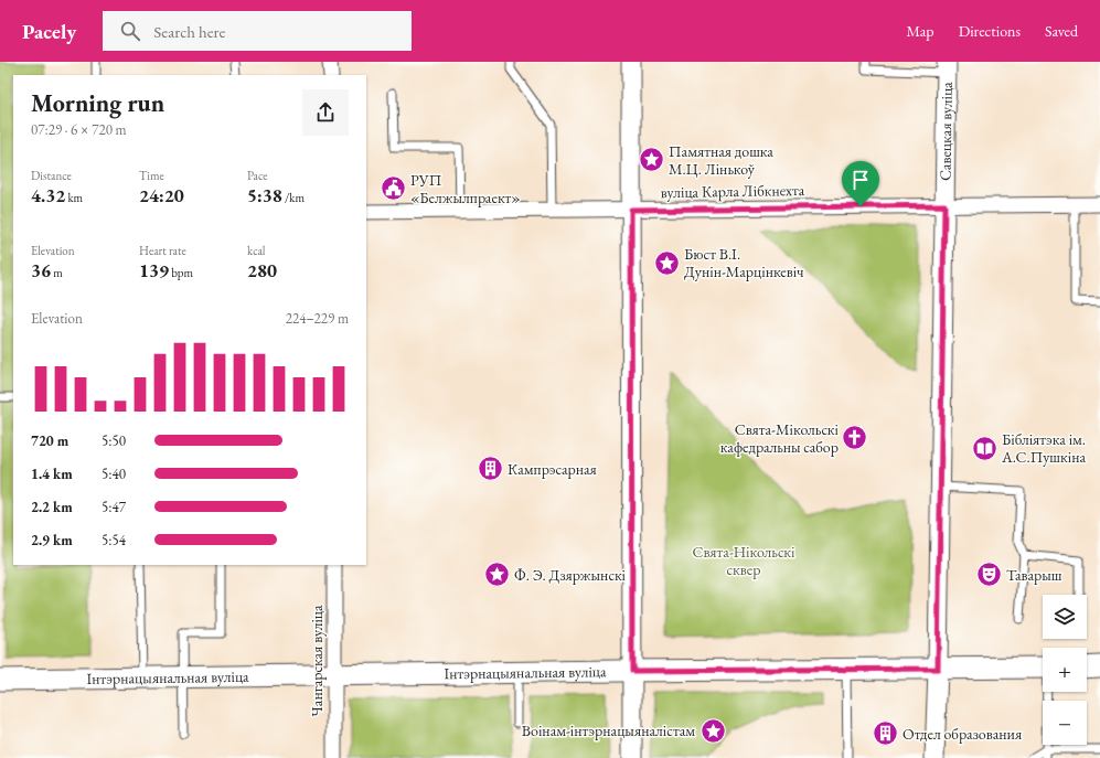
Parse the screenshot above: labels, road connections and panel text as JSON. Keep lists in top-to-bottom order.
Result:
{
  "streets": {
    "main road": ["Інтэрнацыянальная вуліца"],
    "street": ["Савецкая вуліца", "вуліца Карла Лібкнехта", "Чангарская вуліца"]
  },
  "crossings": [
    ["Савецкая вуліца", "вуліца Карла Лібкнехта"],
    ["Савецкая вуліца", "Інтэрнацыянальная вуліца"],
    ["Чангарская вуліца", "Інтэрнацыянальная вуліца"]
  ],
  "parks": ["Свята-Нікольскі сквер"],
  "places": {
    "place": [
      "Памятная дошка М.Ц. Лінькоў",
      "Бюст В.І. Дунін-Марцінкевіч",
      "Ф. Э. Дзяржынскі",
      "Воінам-інтэрнацыяналістам"
    ],
    "public building": ["РУП «Белжылпраект»"],
    "church": ["Свята-Мікольскі кафедральны сабор"],
    "library": ["Бібліятэка ім. А.С.Пушкіна"],
    "building": ["Кампрэсарная", "Отдел образования"],
    "theatre": ["Таварыш"]
  },
  "page": {
    "header": "Pacely",
    "search": "Search here",
    "nav": ["Map", "Directions", "Saved"],
    "heading": ["Morning run", "07:29 · 6 × 720 m"],
    "stats": [
      ["Distance", "4.32 km"],
      ["Time", "24:20"],
      ["Pace", "5:38 /km"],
      ["Elevation", "36 m"],
      ["Heart rate", "139 bpm"],
      ["kcal", "280"]
    ],
    "chart": ["Elevation", "224–229 m"],
    "list": [
      {
        "name": "720 m",
        "note": "5:50"
      },
      {
        "name": "1.4 km",
        "note": "5:40"
      },
      {
        "name": "2.2 km",
        "note": "5:47"
      },
      {
        "name": "2.9 km",
        "note": "5:54"
      }
    ],
    "map_buttons": ["+", "−"]
  }
}
